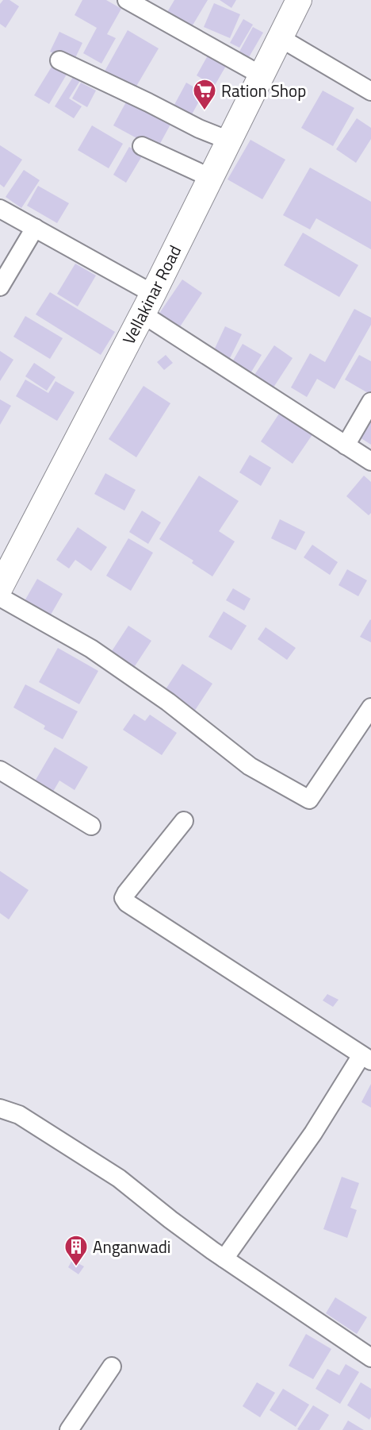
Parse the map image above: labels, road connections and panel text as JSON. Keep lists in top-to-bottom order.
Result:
{
  "streets": {
    "main road": ["Vellakinar Road"]
  },
  "places": {
    "supermarket": ["Ration Shop"],
    "building": ["Anganwadi"]
  }
}
